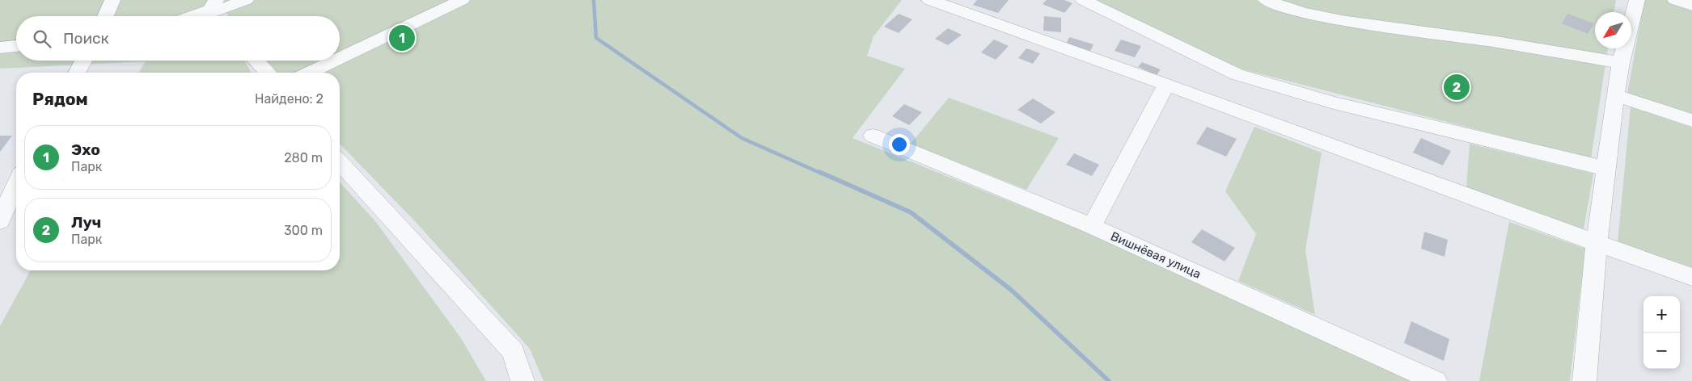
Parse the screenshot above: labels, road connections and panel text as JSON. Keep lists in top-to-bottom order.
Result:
{
  "streets": {
    "street": ["Вишнёвая улица"]
  },
  "north": "bottom left",
  "page": {
    "search": "Поиск",
    "pins": ["1", "2"],
    "heading": ["Рядом", "Найдено: 2"],
    "list": [
      {
        "mark": "1",
        "name": "Эхо",
        "note": "Парк",
        "value": "280 m"
      },
      {
        "mark": "2",
        "name": "Луч",
        "note": "Парк",
        "value": "300 m"
      }
    ],
    "map_buttons": ["+", "−"]
  }
}
